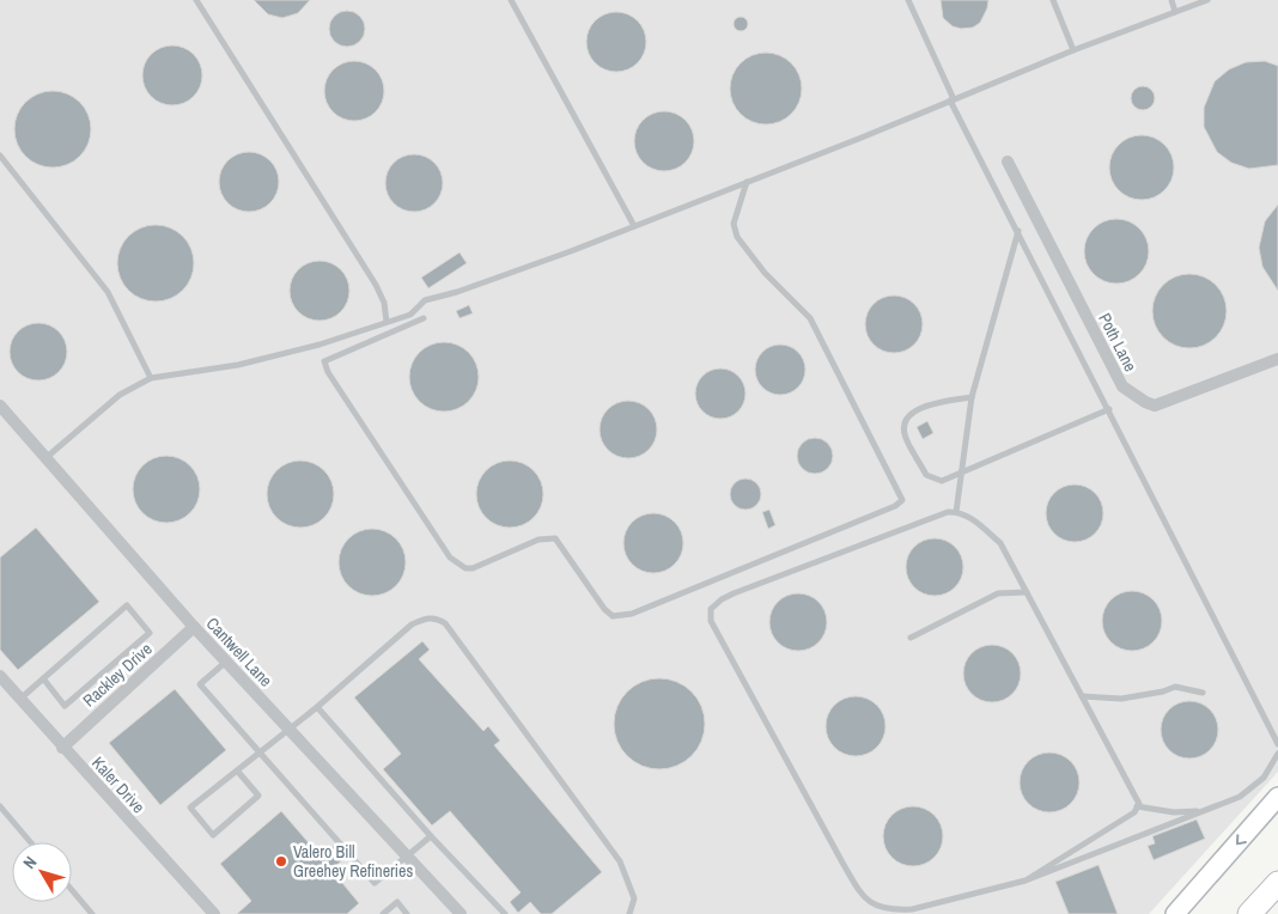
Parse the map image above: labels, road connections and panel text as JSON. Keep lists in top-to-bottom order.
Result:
{
  "streets": {
    "street": [
      "Poth Lane",
      "Cantwell Lane",
      "Rackley Drive",
      "Kaler Drive"
    ]
  },
  "crossings": [
    ["Cantwell Lane", "Rackley Drive"],
    ["Rackley Drive", "Kaler Drive"]
  ],
  "places": ["Valero Bill Greehey Refineries"],
  "north": "top left"
}
